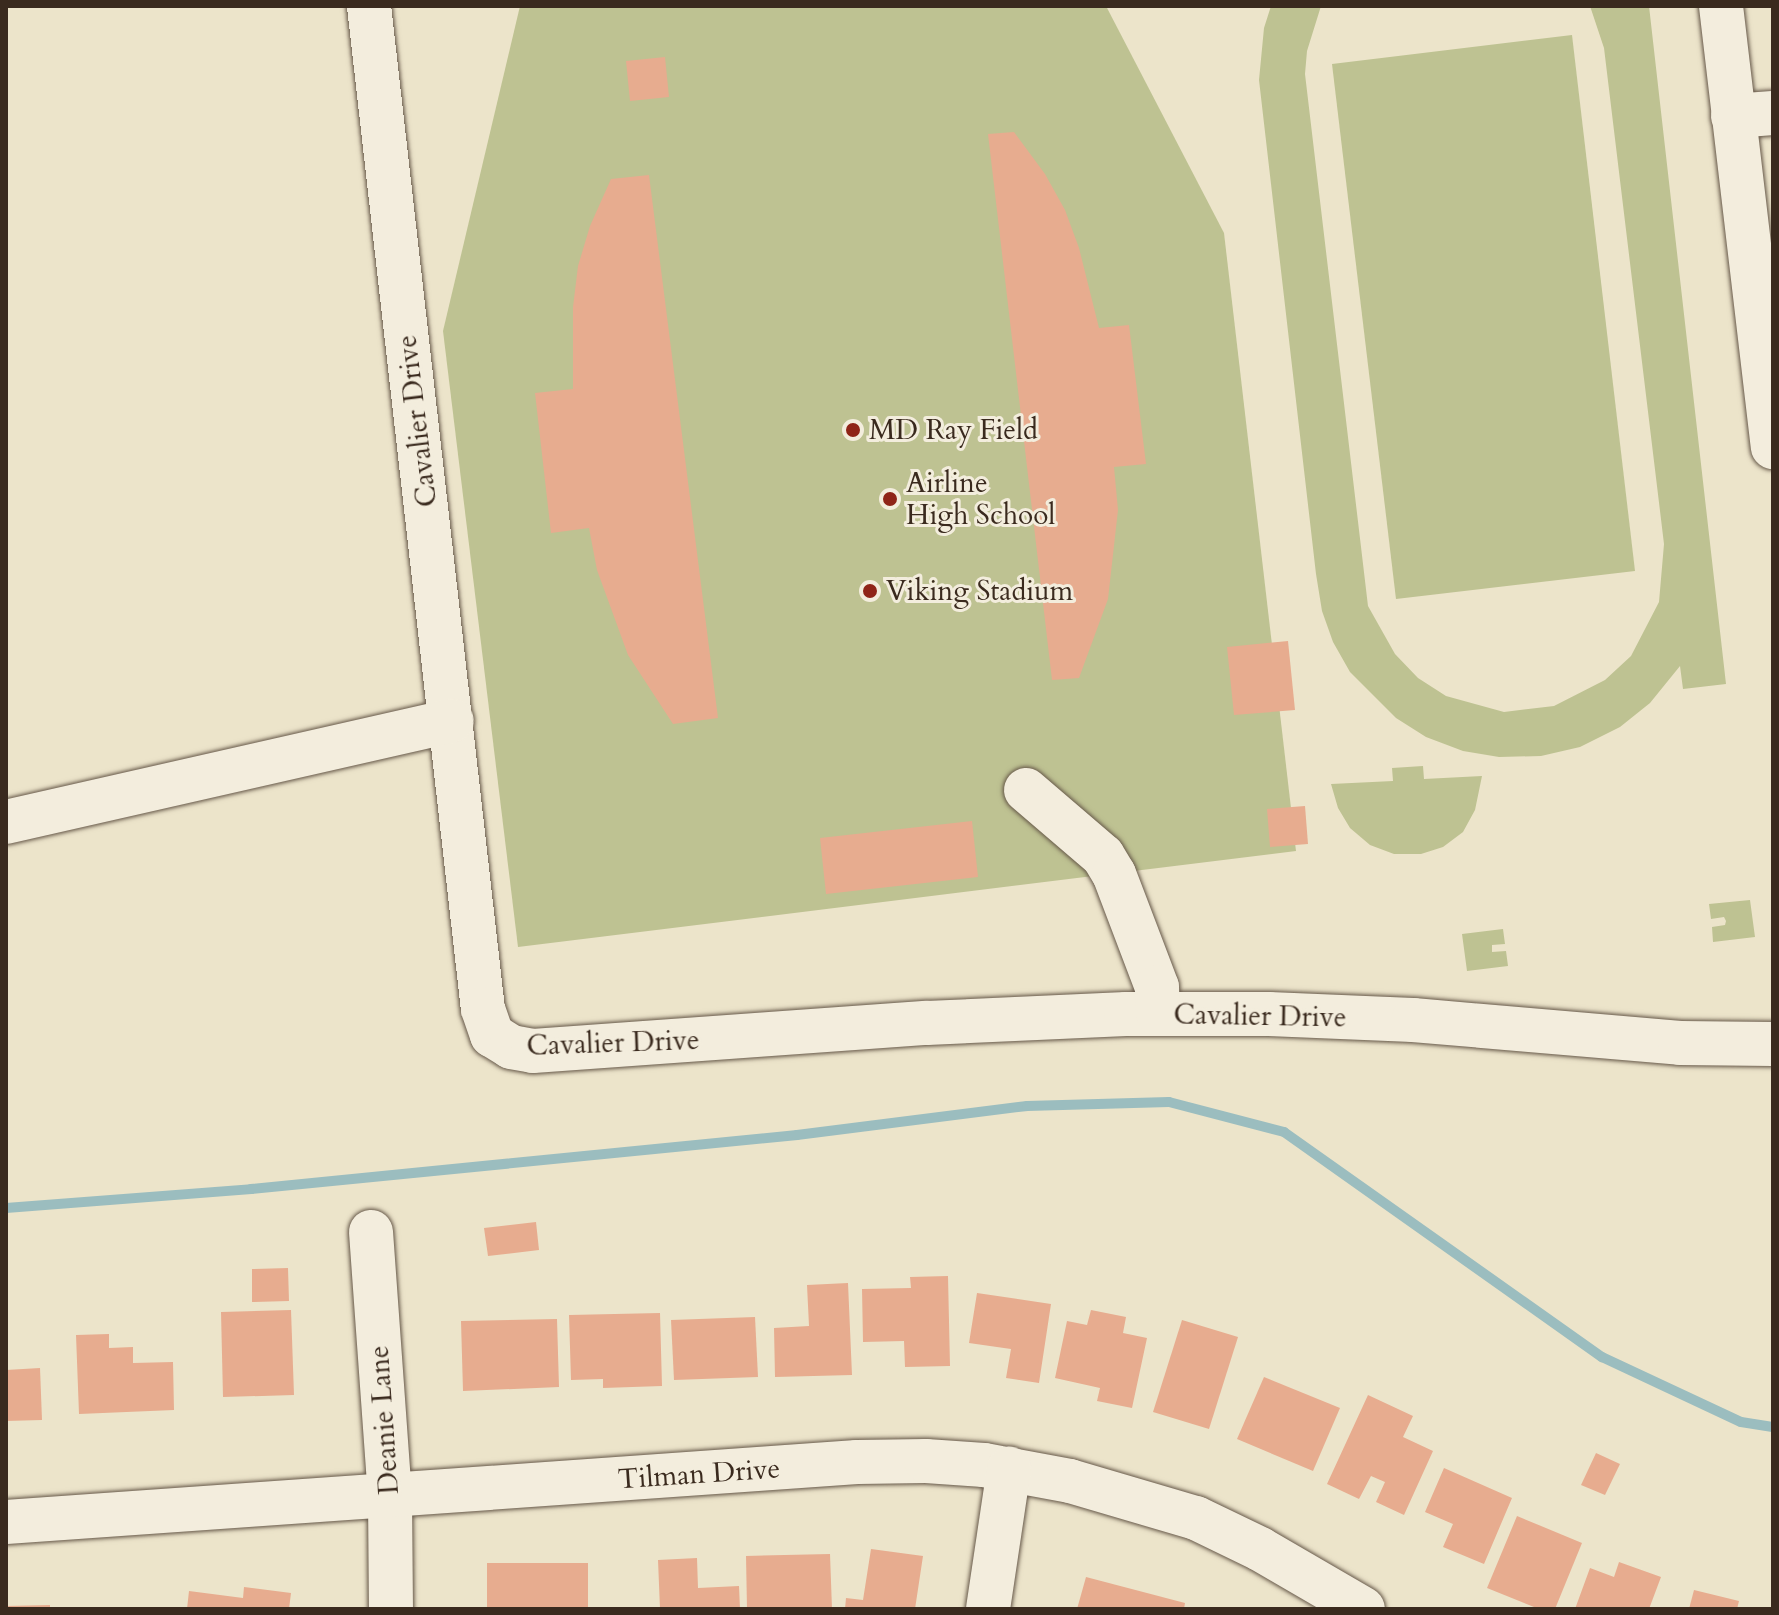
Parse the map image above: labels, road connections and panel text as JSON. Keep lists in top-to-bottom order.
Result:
{
  "streets": {
    "street": ["Cavalier Drive", "Deanie Lane", "Tilman Drive"]
  },
  "crossings": [
    ["Deanie Lane", "Tilman Drive"]
  ],
  "places": ["MD Ray Field", "Airline High School", "Viking Stadium"]
}
